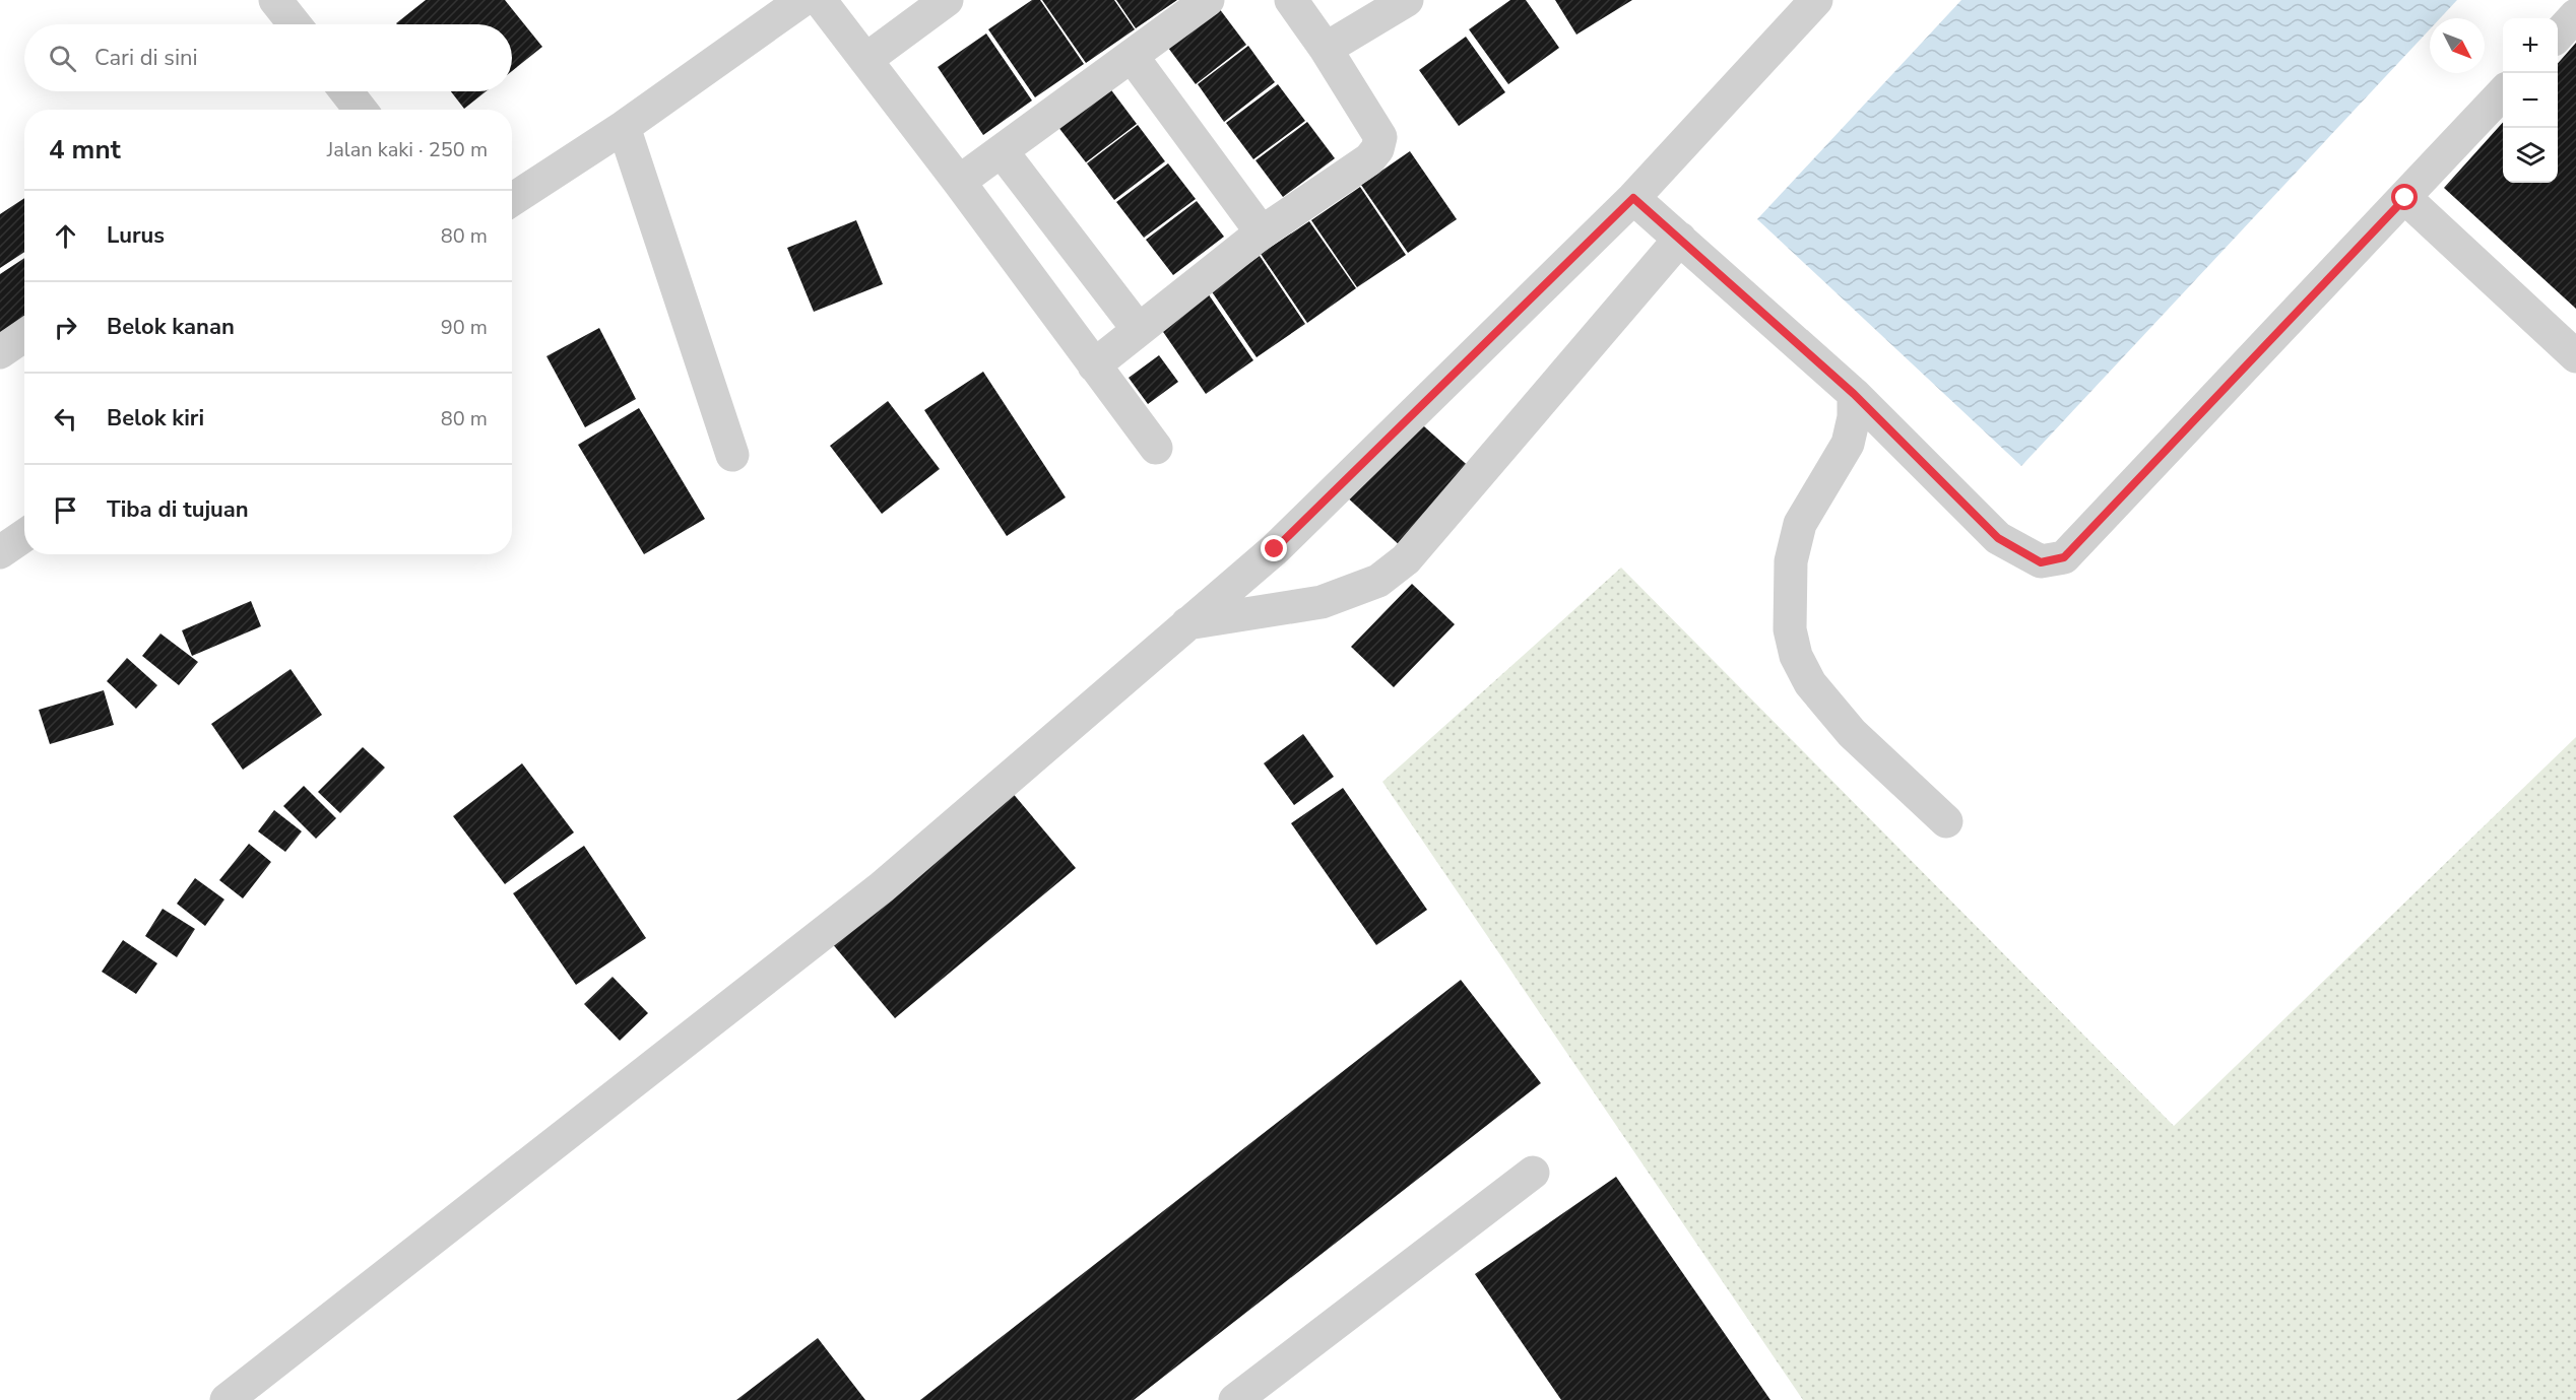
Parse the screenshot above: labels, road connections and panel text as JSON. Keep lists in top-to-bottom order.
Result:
{
  "north": "bottom right",
  "page": {
    "map_buttons": ["+", "−"],
    "search": "Cari di sini",
    "heading": ["4 mnt", "Jalan kaki · 250 m"],
    "list": [
      ["Lurus", "80 m"],
      ["Belok kanan", "90 m"],
      ["Belok kiri", "80 m"],
      "Tiba di tujuan"
    ]
  }
}
